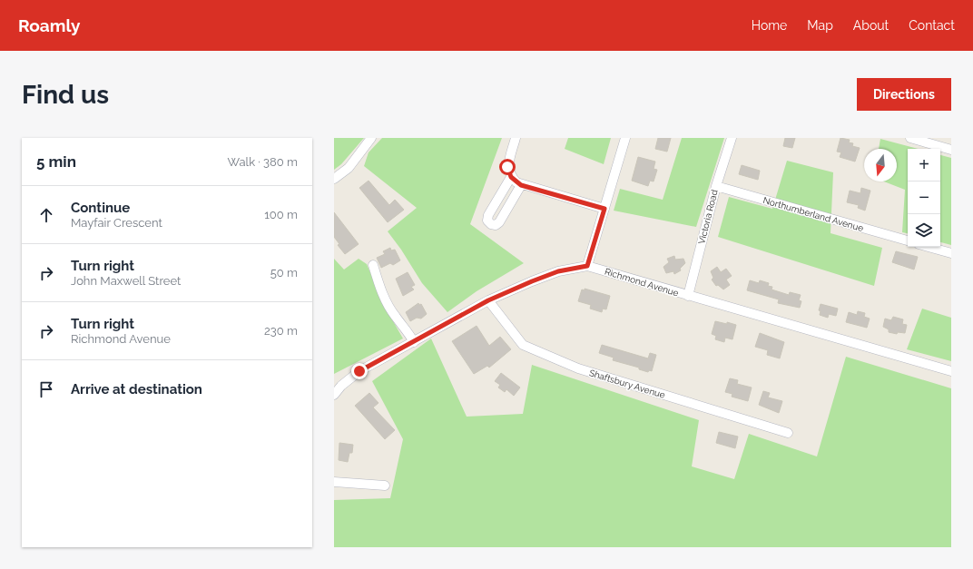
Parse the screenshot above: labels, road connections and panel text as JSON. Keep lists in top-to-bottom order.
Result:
{
  "streets": {
    "street": [
      "Northumberland Avenue",
      "Victoria Road",
      "Richmond Avenue",
      "Shaftsbury Avenue"
    ]
  },
  "crossings": [
    ["Northumberland Avenue", "Victoria Road"],
    ["Victoria Road", "Richmond Avenue"],
    ["Richmond Avenue", "Shaftsbury Avenue"]
  ],
  "north": "bottom",
  "page": {
    "header": "Roamly",
    "nav": [
      "Home",
      "Map",
      "About",
      "Contact"
    ],
    "buttons": "Directions",
    "title": "Find us",
    "heading": ["5 min", "Walk · 380 m"],
    "map_buttons": ["+", "−"],
    "list": [
      ["Continue", "Mayfair Crescent", "100 m"],
      ["Turn right", "John Maxwell Street", "50 m"],
      ["Turn right", "Richmond Avenue", "230 m"],
      "Arrive at destination"
    ]
  }
}
